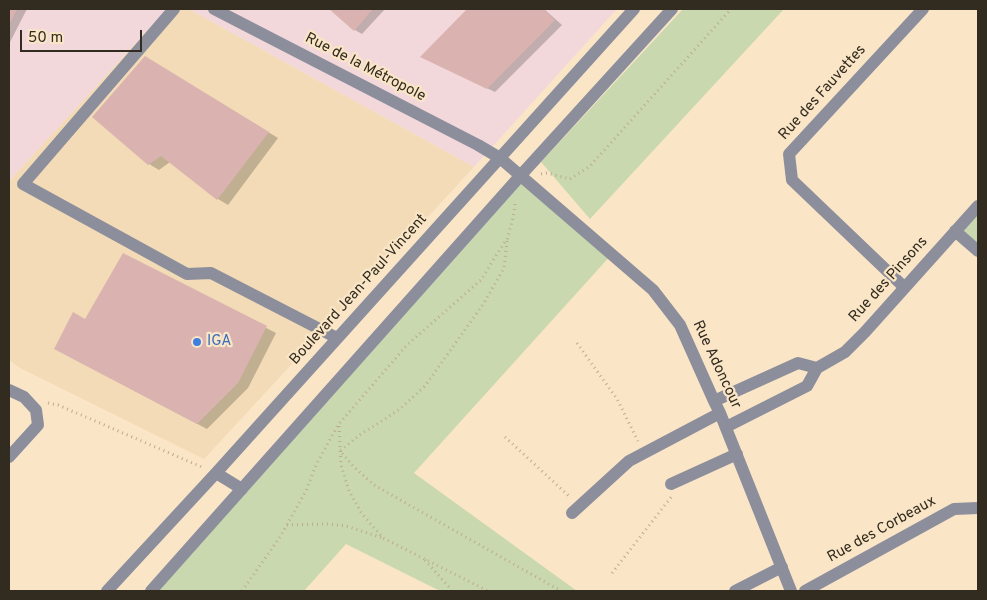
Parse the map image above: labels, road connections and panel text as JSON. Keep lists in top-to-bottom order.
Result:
{
  "streets": {
    "street": [
      "Rue de la Métropole",
      "Rue des Fauvettes",
      "Rue des Pinsons",
      "Boulevard Jean-Paul-Vincent",
      "Rue Adoncour",
      "Rue des Corbeaux"
    ]
  },
  "crossings": [
    ["Rue de la Métropole", "Boulevard Jean-Paul-Vincent"],
    ["Rue de la Métropole", "Rue Adoncour"],
    ["Rue des Fauvettes", "Rue des Pinsons"],
    ["Rue des Pinsons", "Rue Adoncour"],
    ["Boulevard Jean-Paul-Vincent", "Rue Adoncour"]
  ],
  "places": ["IGA"],
  "scale_bar": "50 m"
}
